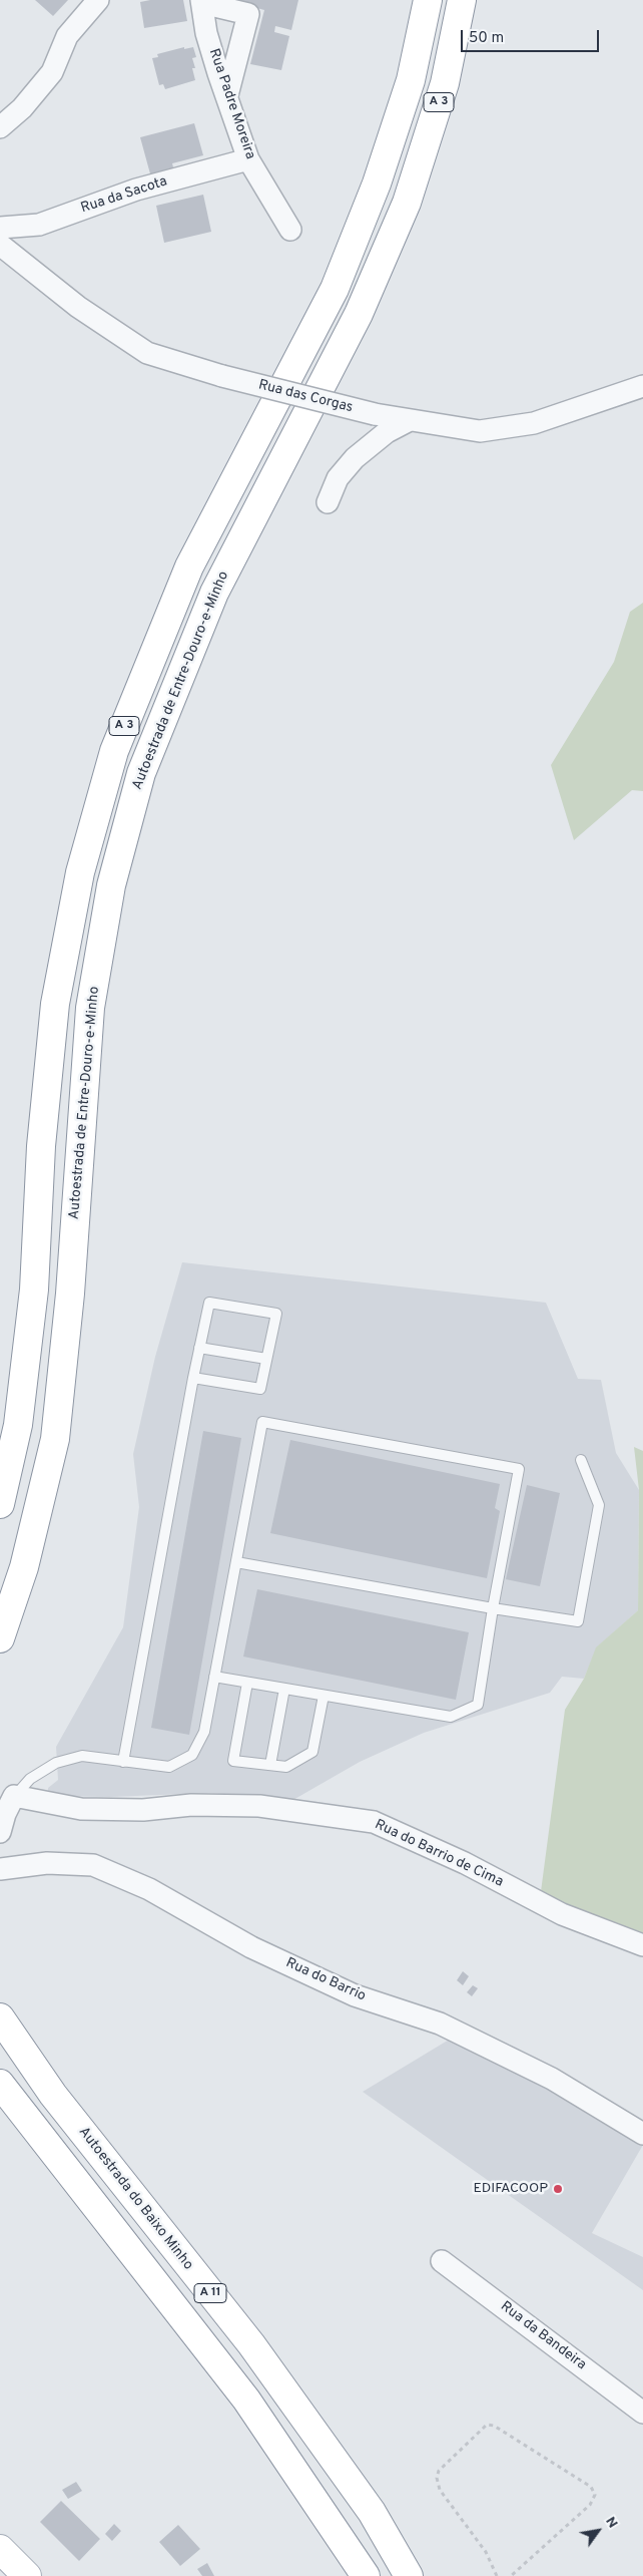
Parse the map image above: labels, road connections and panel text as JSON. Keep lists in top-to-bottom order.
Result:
{
  "streets": {
    "main road": [
      "A 3",
      "Autoestrada de Entre-Douro-e-Minho",
      "Autoestrada do Baixo Minho",
      "A 11"
    ],
    "street": [
      "Rua Padre Moreira",
      "Rua da Sacota",
      "Rua das Corgas",
      "Rua do Barrio de Cima",
      "Rua do Barrio",
      "Rua da Bandeira"
    ]
  },
  "crossings": [
    ["Rua Padre Moreira", "Rua da Sacota"]
  ],
  "places": ["EDIFACOOP"],
  "scale_bar": "50 m",
  "north": "top right"
}
